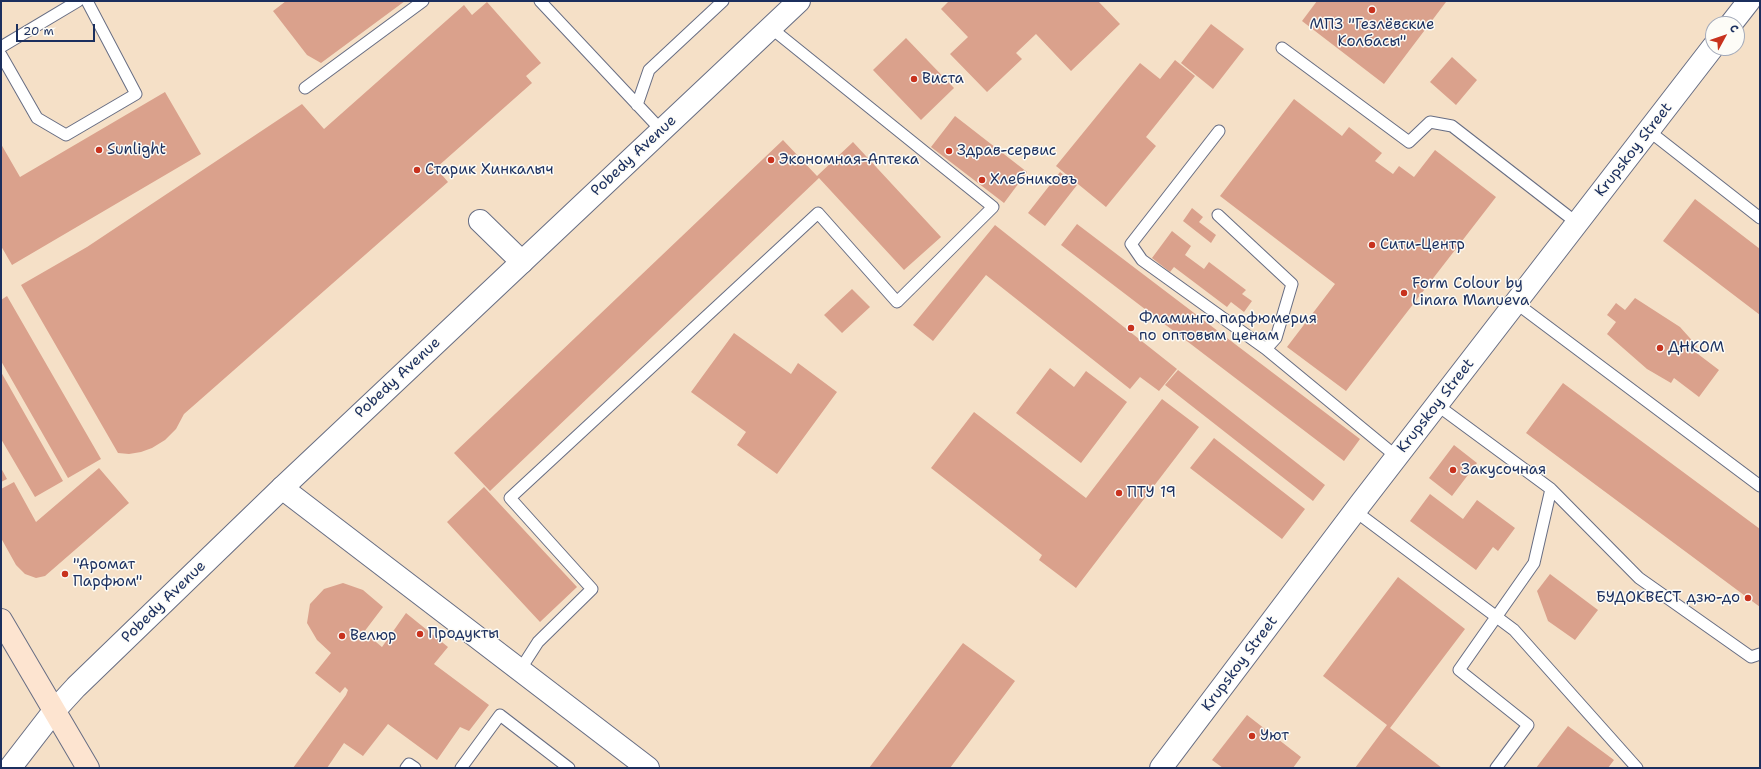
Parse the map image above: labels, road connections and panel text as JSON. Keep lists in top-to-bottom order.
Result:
{
  "streets": {
    "street": ["Krupskoy Street", "Pobedy Avenue"]
  },
  "places": [
    "МПЗ \"Гезлёвские Колбасы\"",
    "Виста",
    "Sunlight",
    "Здрав-сервис",
    "Экономная-Аптека",
    "Старик Хинкалыч",
    "Хлебниковъ",
    "Сити-Центр",
    "Form Colour by Linara Manueva",
    "Фламинго парфюмерия по оптовым ценам",
    "ДНКОМ",
    "Закусочная",
    "ПТУ 19",
    "\"Аромат Парфюм\"",
    "БУДОКВЕСТ дзю-до",
    "Продукты",
    "Велюр",
    "Уют"
  ],
  "scale_bar": "20 m",
  "north": "top right"
}
